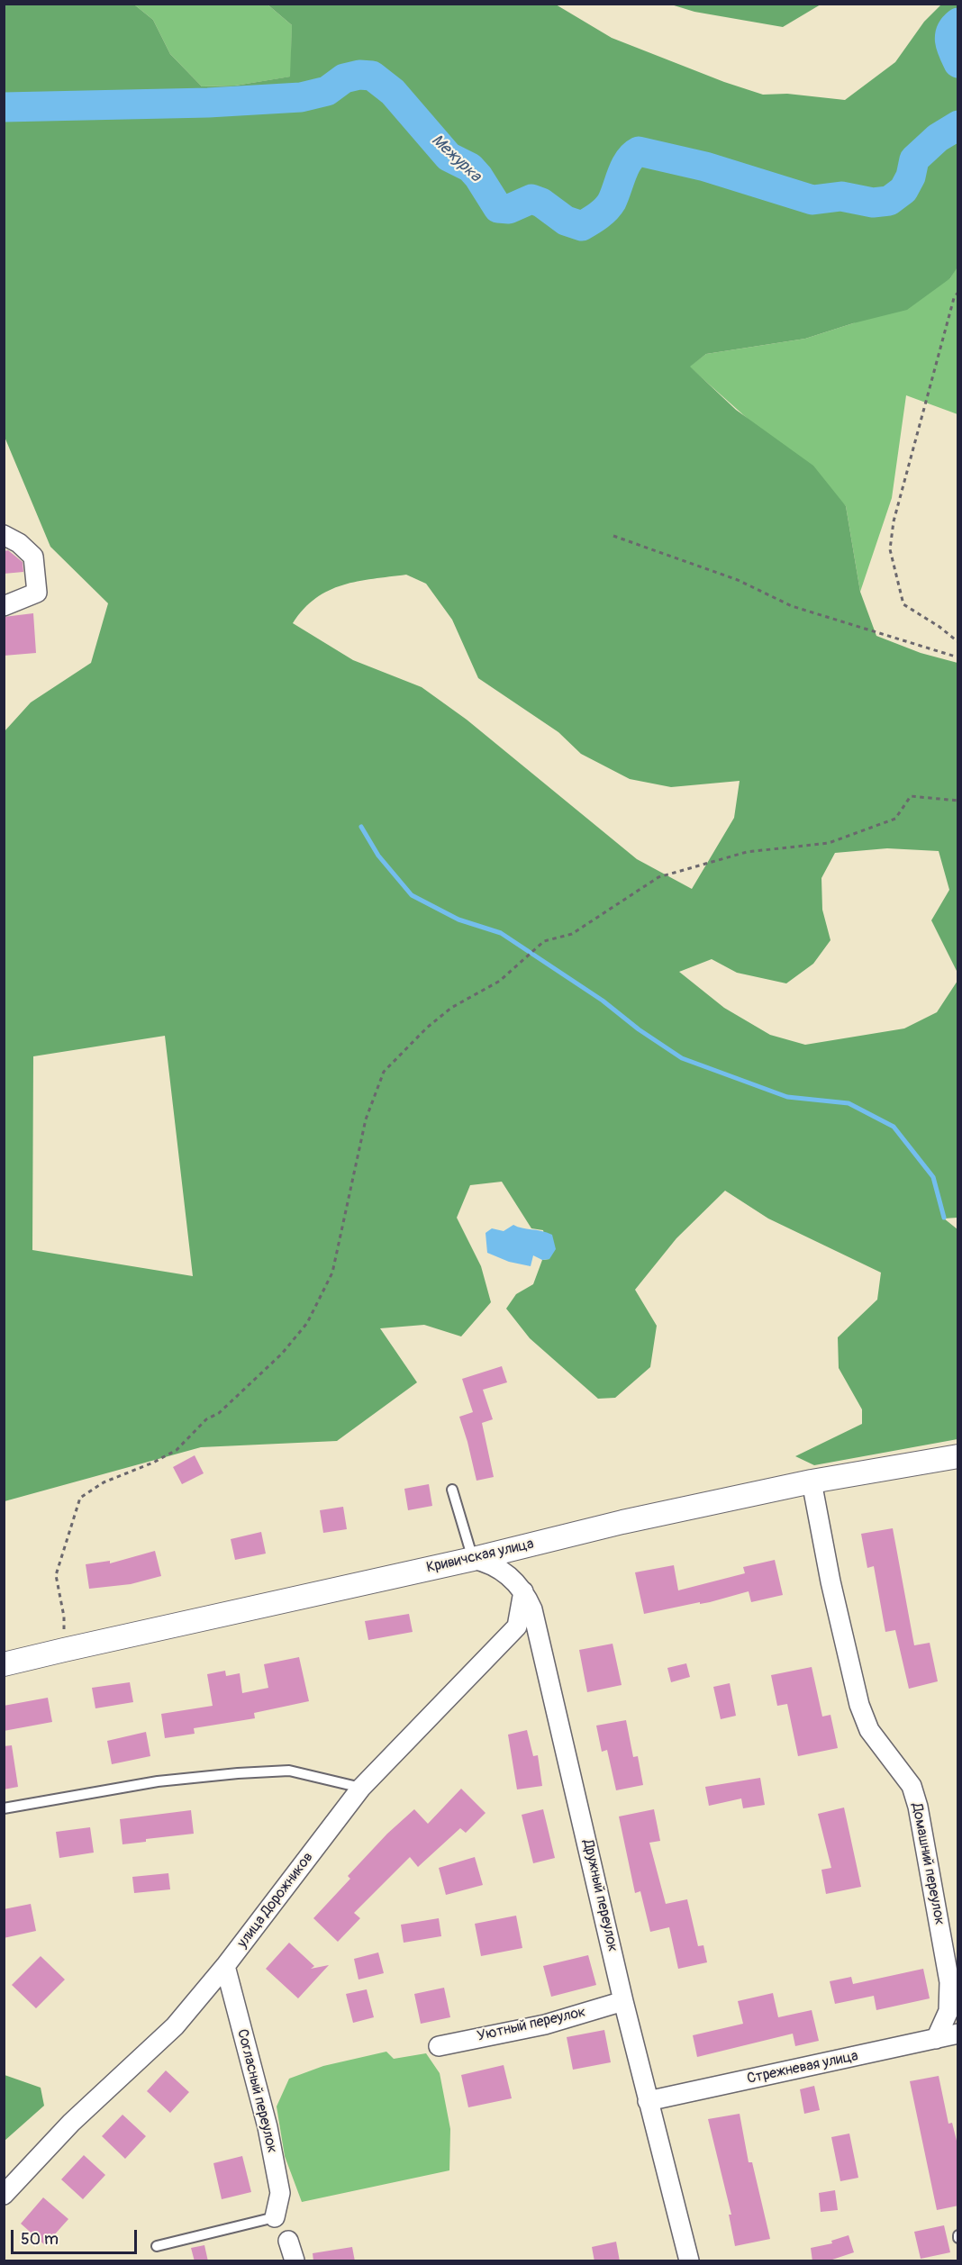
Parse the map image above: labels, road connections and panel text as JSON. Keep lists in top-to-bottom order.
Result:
{
  "streets": {
    "street": [
      "Кривичская улица",
      "Домашний переулок",
      "Дружный переулок",
      "улица Дорожников",
      "Уютный переулок",
      "Стрежневая улица",
      "Согласный переулок"
    ]
  },
  "crossings": [
    ["Кривичская улица", "Домашний переулок"],
    ["Кривичская улица", "Дружный переулок"],
    ["Домашний переулок", "Стрежневая улица"],
    ["Дружный переулок", "улица Дорожников"],
    ["Дружный переулок", "Уютный переулок"],
    ["Дружный переулок", "Стрежневая улица"],
    ["улица Дорожников", "Согласный переулок"]
  ],
  "water": ["Межурка"],
  "scale_bar": "50 m"
}
